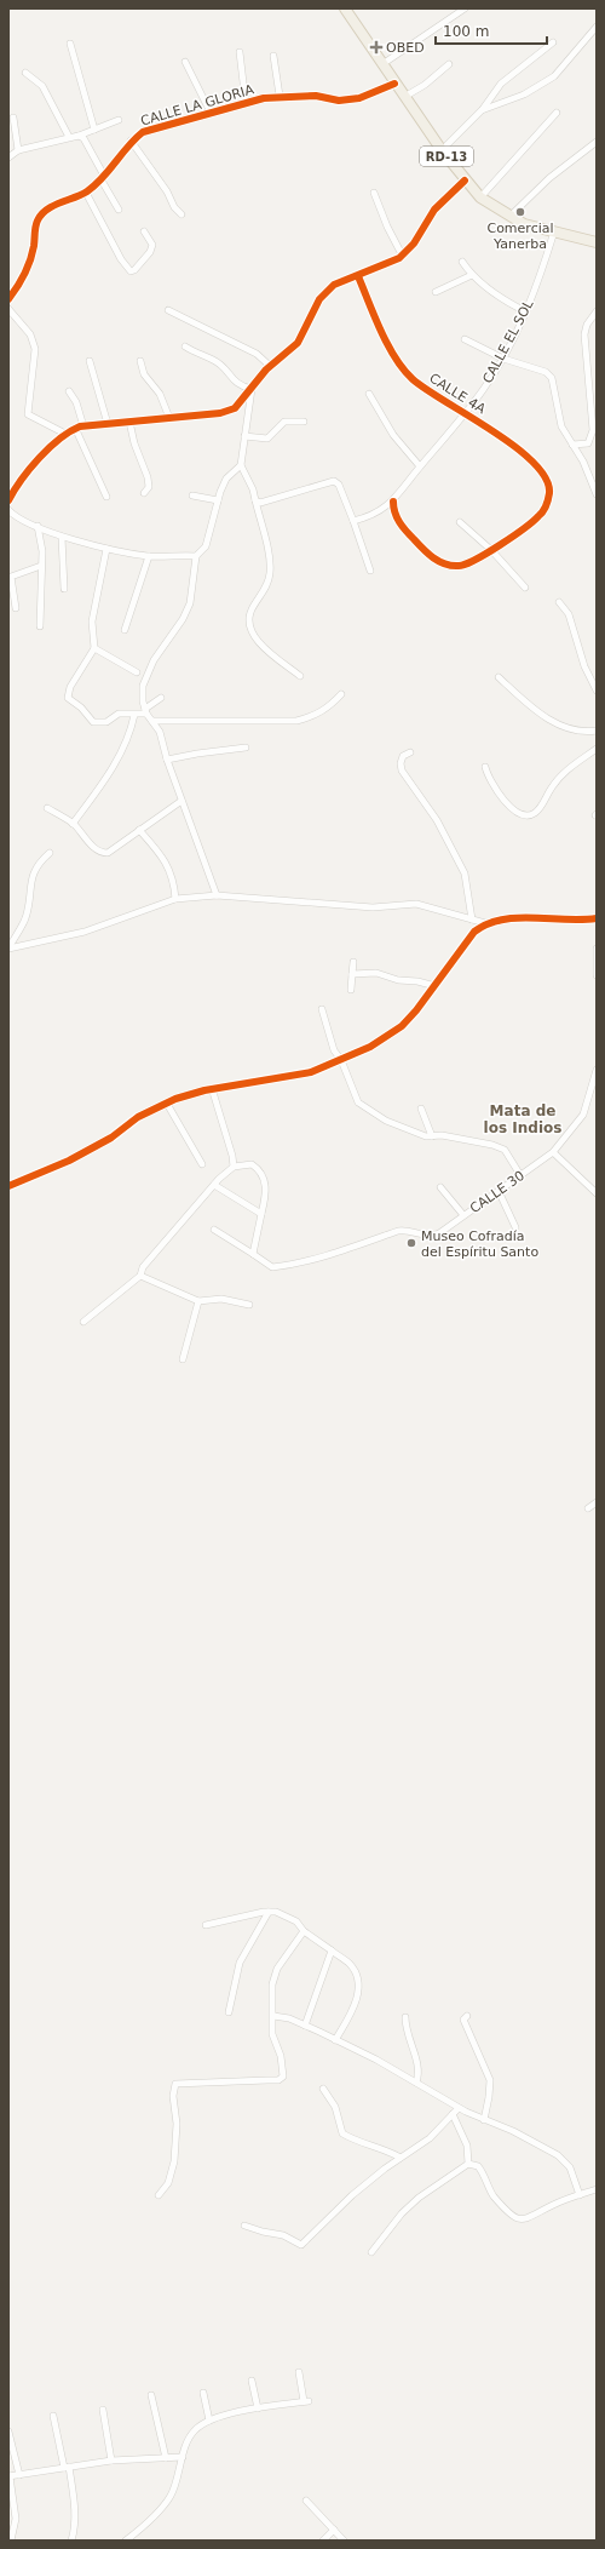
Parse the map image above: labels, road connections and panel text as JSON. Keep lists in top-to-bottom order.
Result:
{
  "streets": {
    "main road": ["RD-13"],
    "street": [
      "CALLE LA GLORIA",
      "CALLE EL SOL",
      "CALLE 4A",
      "CALLE 30"
    ]
  },
  "crossings": [
    ["CALLE LA GLORIA", "RD-13"],
    ["RD-13", "CALLE EL SOL"],
    ["CALLE EL SOL", "CALLE 4A"]
  ],
  "districts": ["Mata de los Indios"],
  "places": {
    "health": ["OBED"],
    "other": ["Comercial Yanerba", "Museo Cofradía del Espíritu Santo"]
  },
  "scale_bar": "100 m"
}
